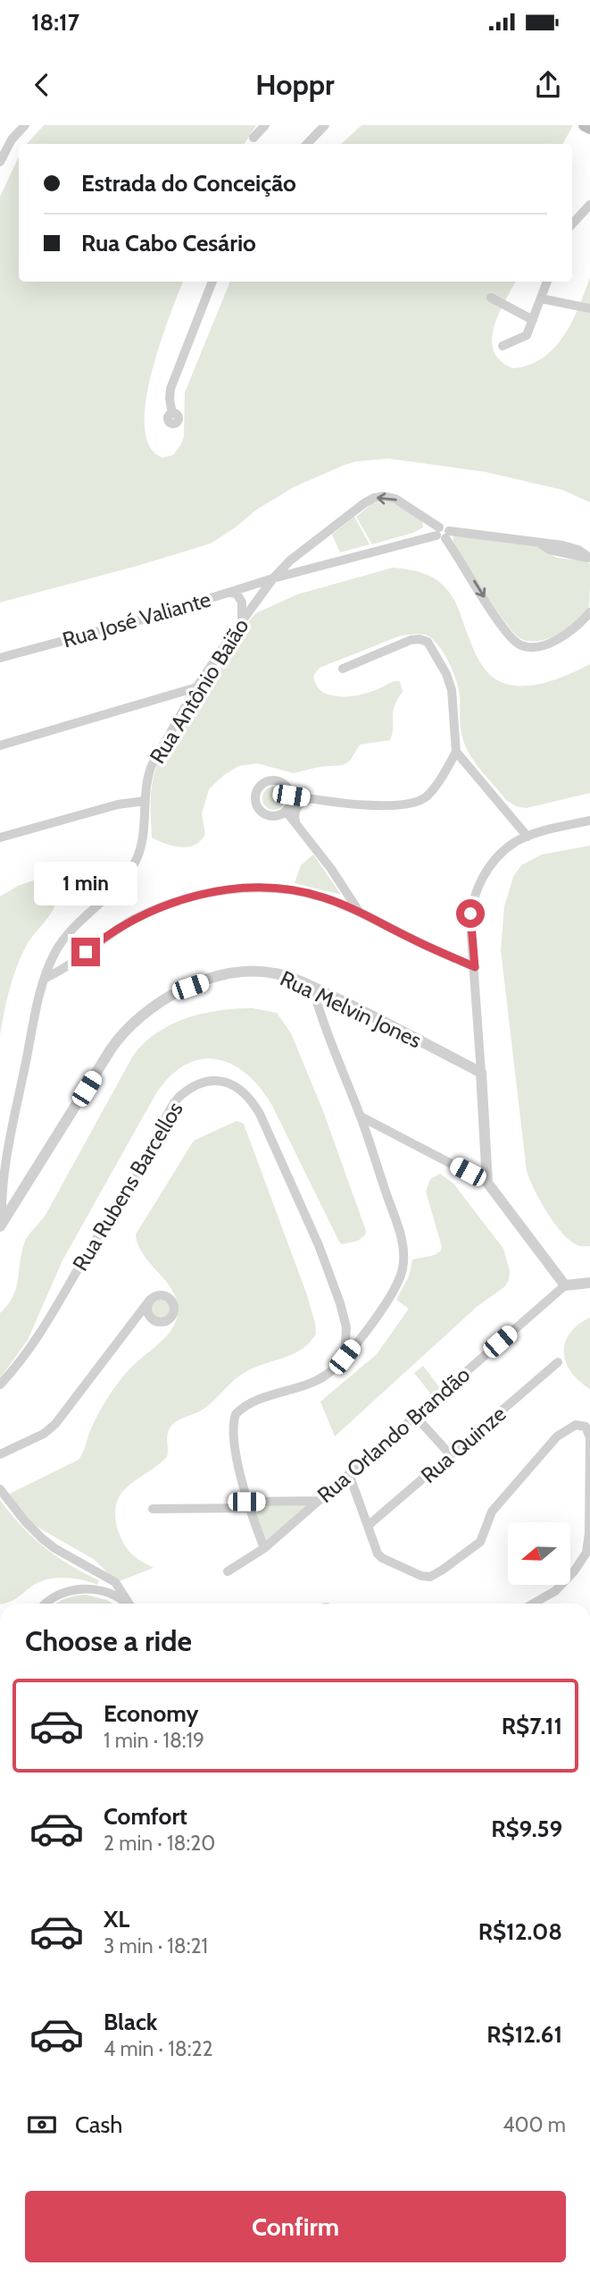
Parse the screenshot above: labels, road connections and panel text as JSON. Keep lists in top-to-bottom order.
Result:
{
  "streets": {
    "street": [
      "Rua José Valiante",
      "Rua Antônio Baião",
      "Rua Melvin Jones",
      "Rua Rubens Barcellos",
      "Rua Orlando Brandão",
      "Rua Quinze"
    ]
  },
  "crossings": [
    ["Rua José Valiante", "Rua Antônio Baião"],
    ["Rua Antônio Baião", "Rua Melvin Jones"]
  ],
  "north": "left",
  "page": {
    "status": "18:17",
    "header": "Hoppr",
    "banner": ["Estrada do Conceição", "Rua Cabo Cesário"],
    "bubble": "1 min",
    "heading": "Choose a ride",
    "list": [
      {
        "name": "Economy",
        "note": "1 min · 18:19",
        "value": "R$7.11"
      },
      {
        "name": "Comfort",
        "note": "2 min · 18:20",
        "value": "R$9.59"
      },
      {
        "name": "XL",
        "note": "3 min · 18:21",
        "value": "R$12.08"
      },
      {
        "name": "Black",
        "note": "4 min · 18:22",
        "value": "R$12.61"
      }
    ],
    "pay": ["Cash", "400 m"],
    "buttons": "Confirm"
  }
}
